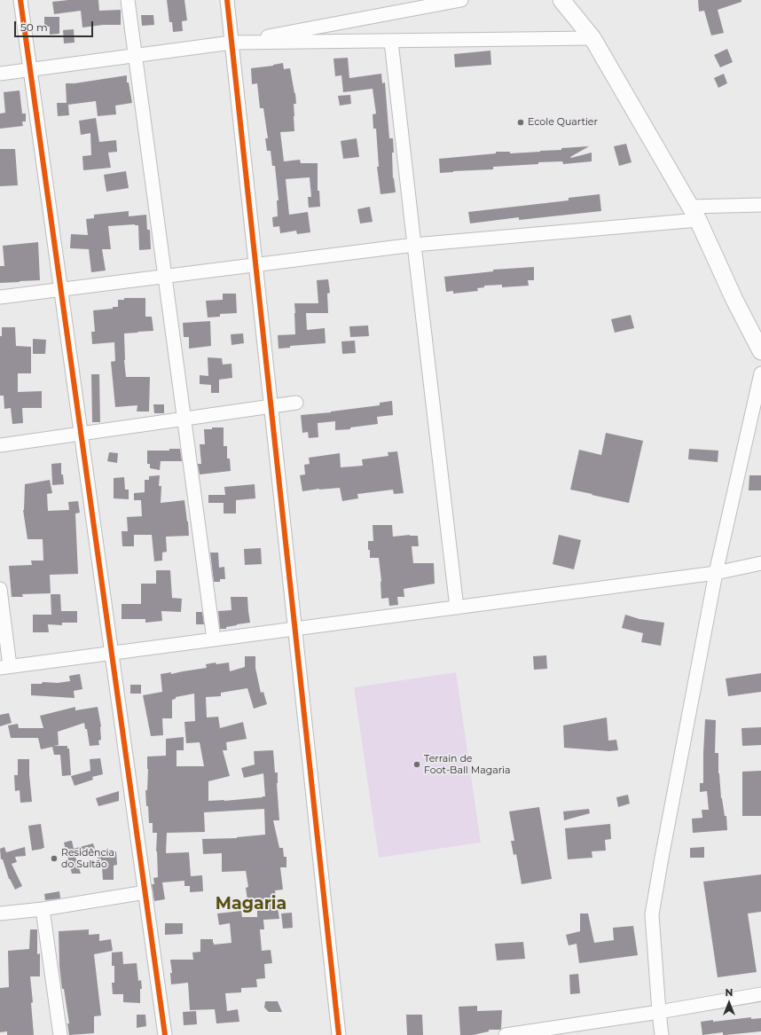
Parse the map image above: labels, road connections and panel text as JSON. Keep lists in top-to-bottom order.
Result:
{
  "districts": ["Magaria"],
  "places": ["Ecole Quartier", "Terrain de Foot-Ball Magaria", "Residência do Sultão"],
  "scale_bar": "50 m",
  "north": "top"
}
